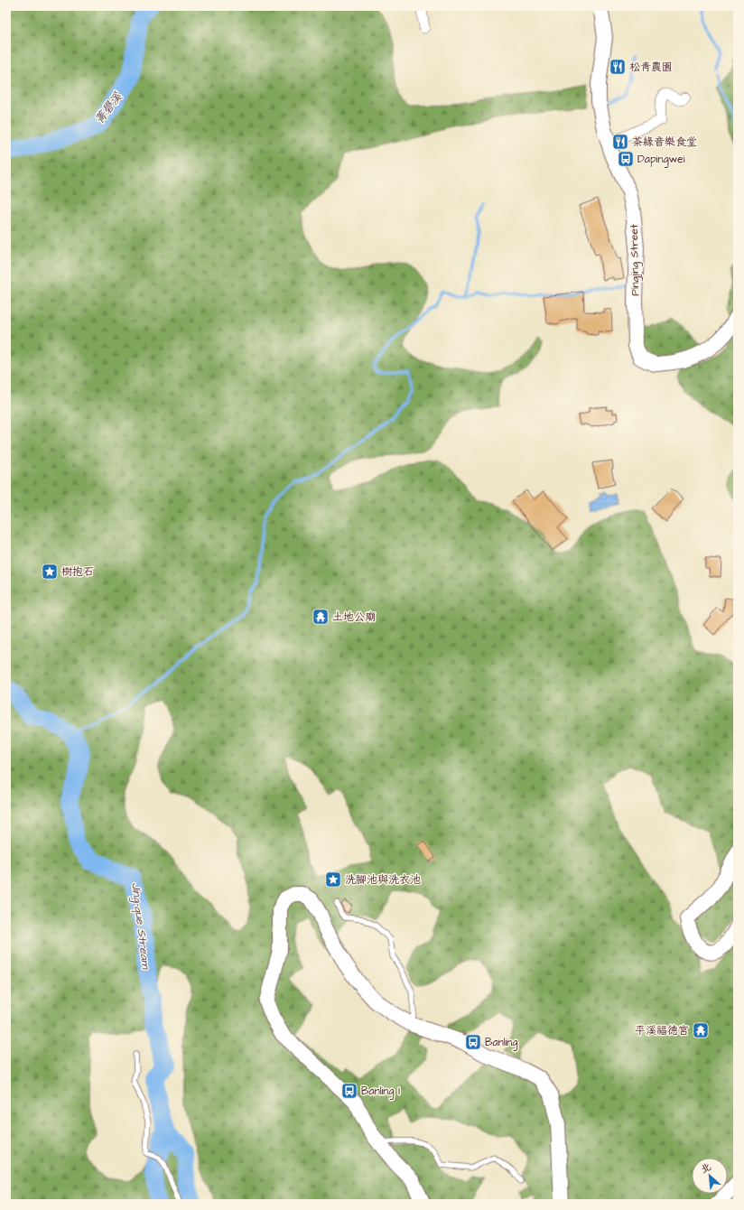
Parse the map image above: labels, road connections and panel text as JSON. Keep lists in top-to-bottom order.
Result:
{
  "streets": {
    "street": ["Pingjing Street"]
  },
  "water": ["菁礐溪", "Jing-que Stream"],
  "places": {
    "restaurant": ["松青農園", "茶緣音樂食堂"],
    "bus stop": ["Dapingwei", "Banling", "Banling I"],
    "place": ["樹抱石", "洗腳池與洗衣池"],
    "temple": ["土地公廟", "平溪福德宮"]
  },
  "north": "top left"
}
